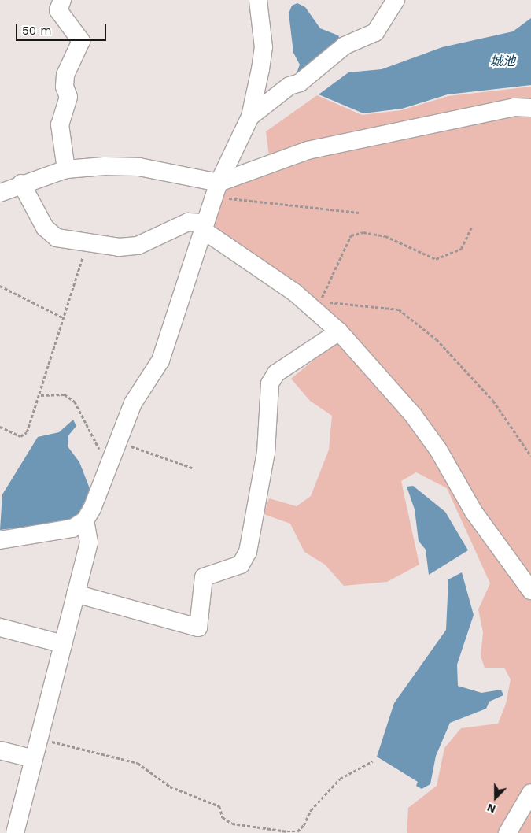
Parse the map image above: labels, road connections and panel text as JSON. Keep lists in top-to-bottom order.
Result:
{
  "water": ["城池"],
  "scale_bar": "50 m",
  "north": "bottom"
}
